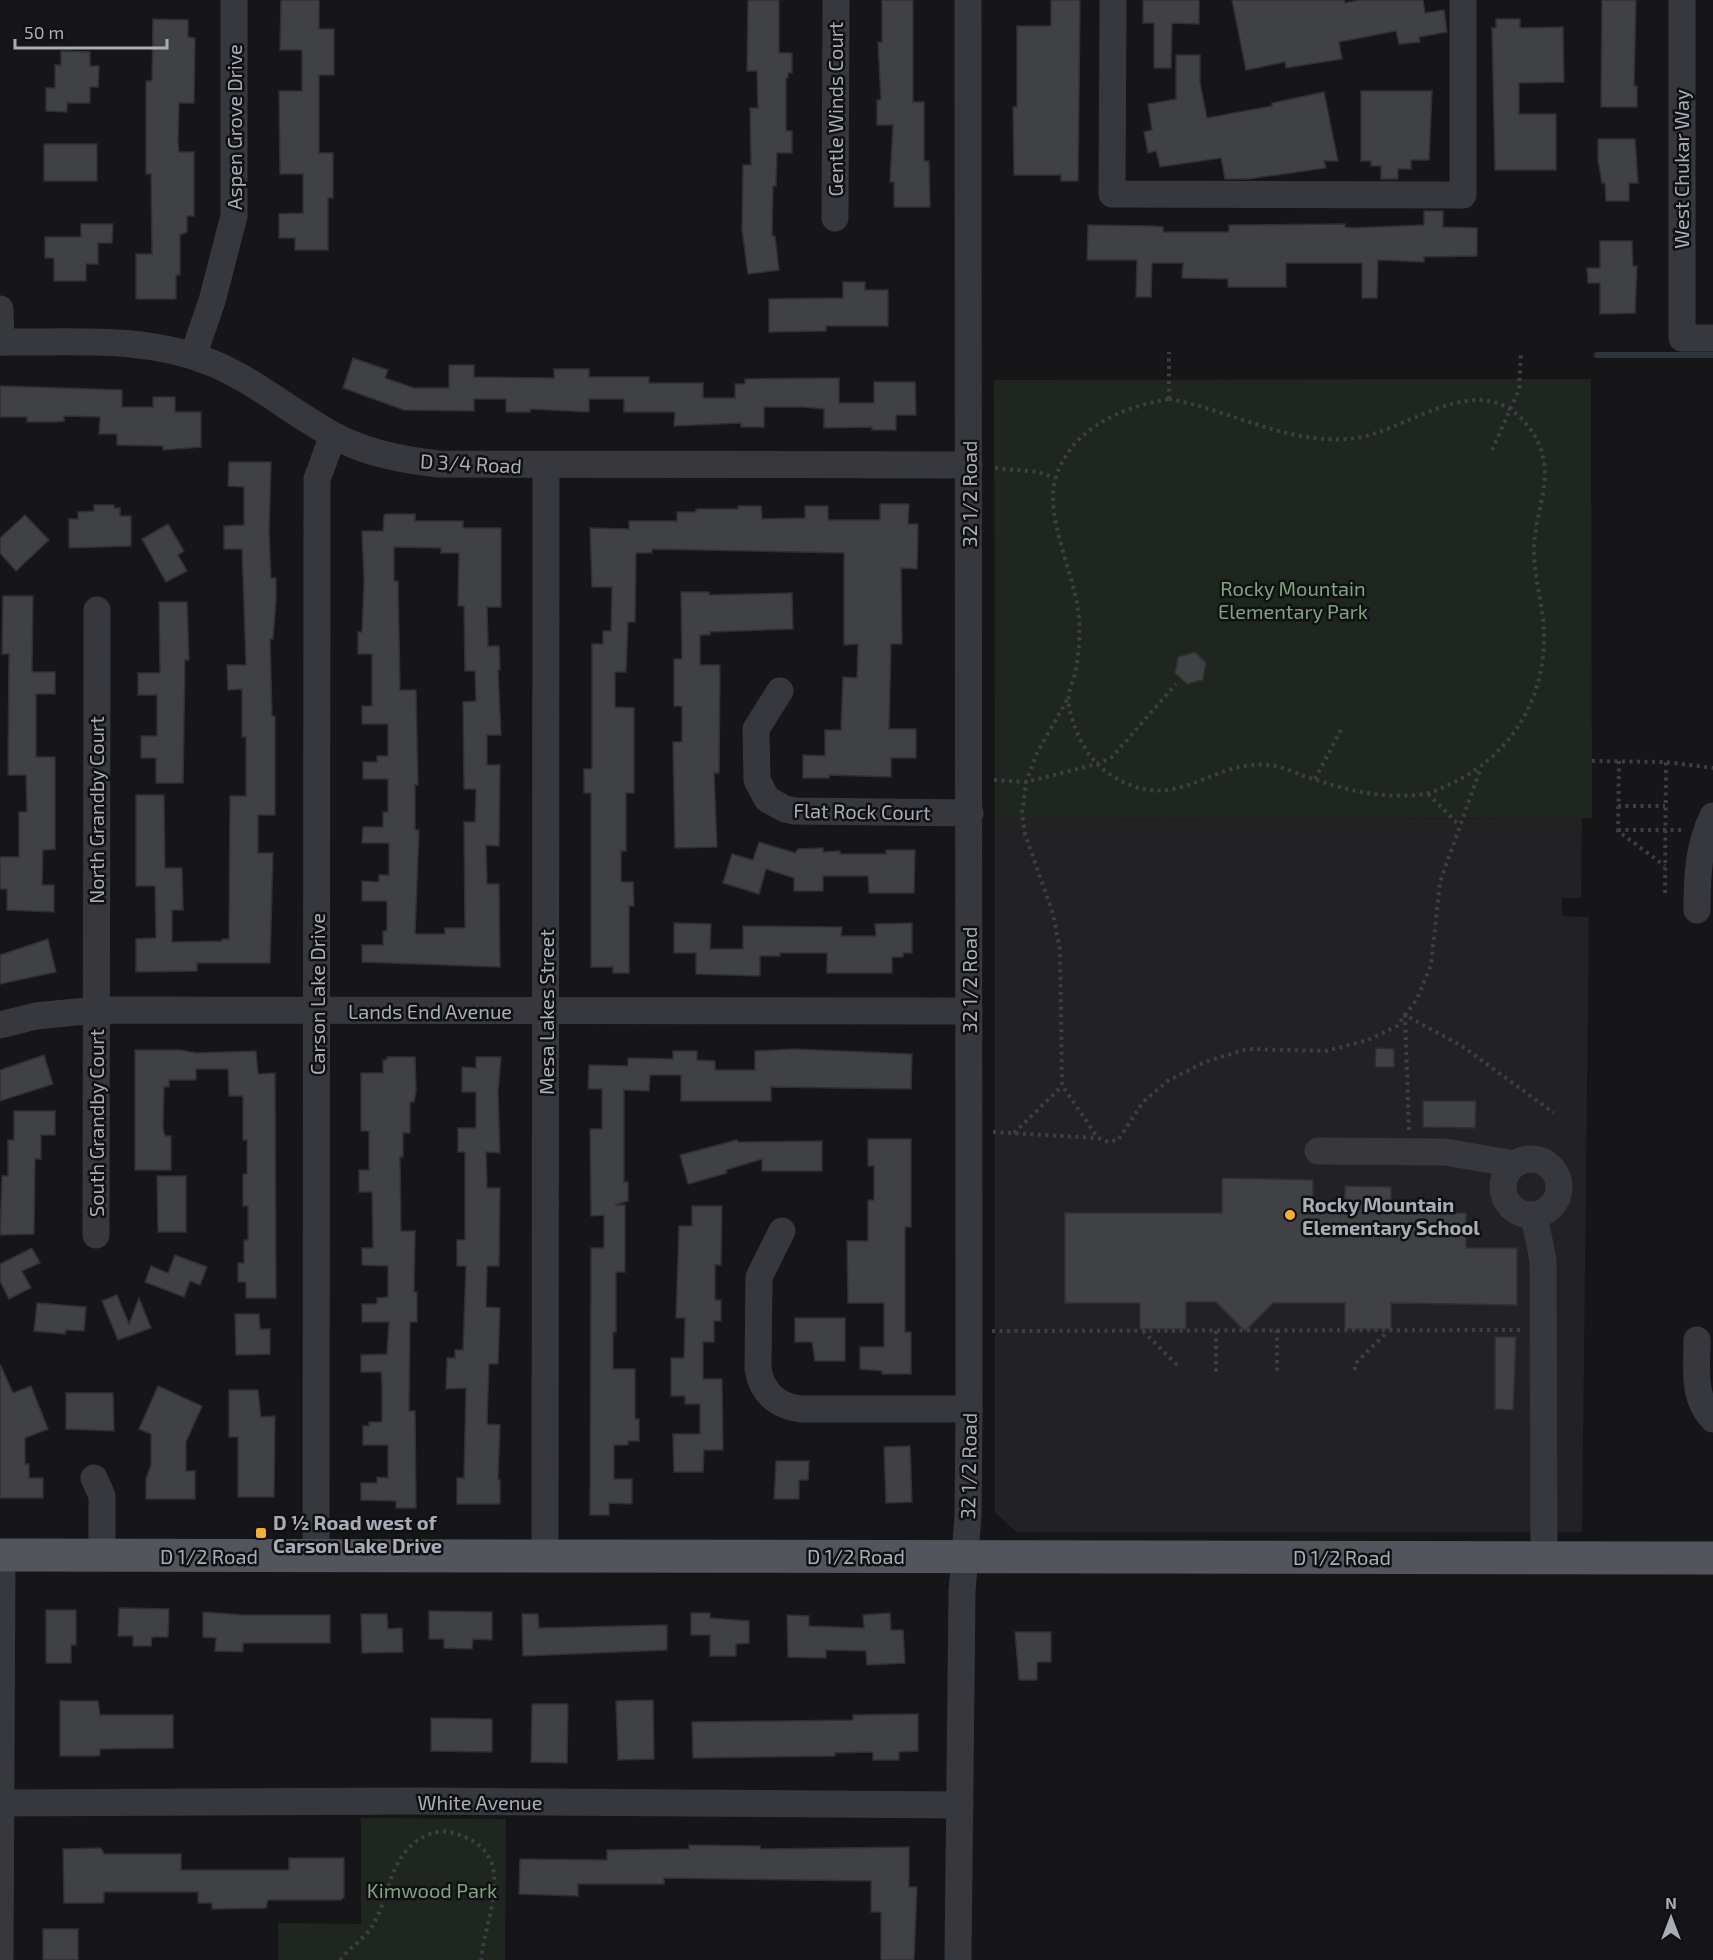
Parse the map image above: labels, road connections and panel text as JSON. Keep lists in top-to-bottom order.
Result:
{
  "streets": {
    "main road": ["D 1/2 Road"],
    "street": [
      "Gentle Winds Court",
      "Aspen Grove Drive",
      "West Chukar Way",
      "D 3/4 Road",
      "32 1/2 Road",
      "North Grandby Court",
      "Flat Rock Court",
      "Carson Lake Drive",
      "Lands End Avenue",
      "Mesa Lakes Street",
      "South Grandby Court",
      "White Avenue"
    ]
  },
  "crossings": [
    ["Aspen Grove Drive", "D 3/4 Road"],
    ["D 3/4 Road", "32 1/2 Road"],
    ["D 3/4 Road", "Carson Lake Drive"],
    ["D 3/4 Road", "Mesa Lakes Street"],
    ["32 1/2 Road", "Flat Rock Court"],
    ["32 1/2 Road", "Lands End Avenue"],
    ["32 1/2 Road", "D 1/2 Road"],
    ["32 1/2 Road", "White Avenue"],
    ["North Grandby Court", "Lands End Avenue"],
    ["North Grandby Court", "South Grandby Court"],
    ["Carson Lake Drive", "Lands End Avenue"],
    ["Carson Lake Drive", "D 1/2 Road"],
    ["Lands End Avenue", "Mesa Lakes Street"],
    ["Lands End Avenue", "South Grandby Court"],
    ["Mesa Lakes Street", "D 1/2 Road"]
  ],
  "parks": ["Rocky Mountain Elementary Park", "Kimwood Park"],
  "places": {
    "other": ["Rocky Mountain Elementary School"],
    "transit": ["D ½ Road west of Carson Lake Drive"]
  },
  "scale_bar": "50 m",
  "north": "top"
}
